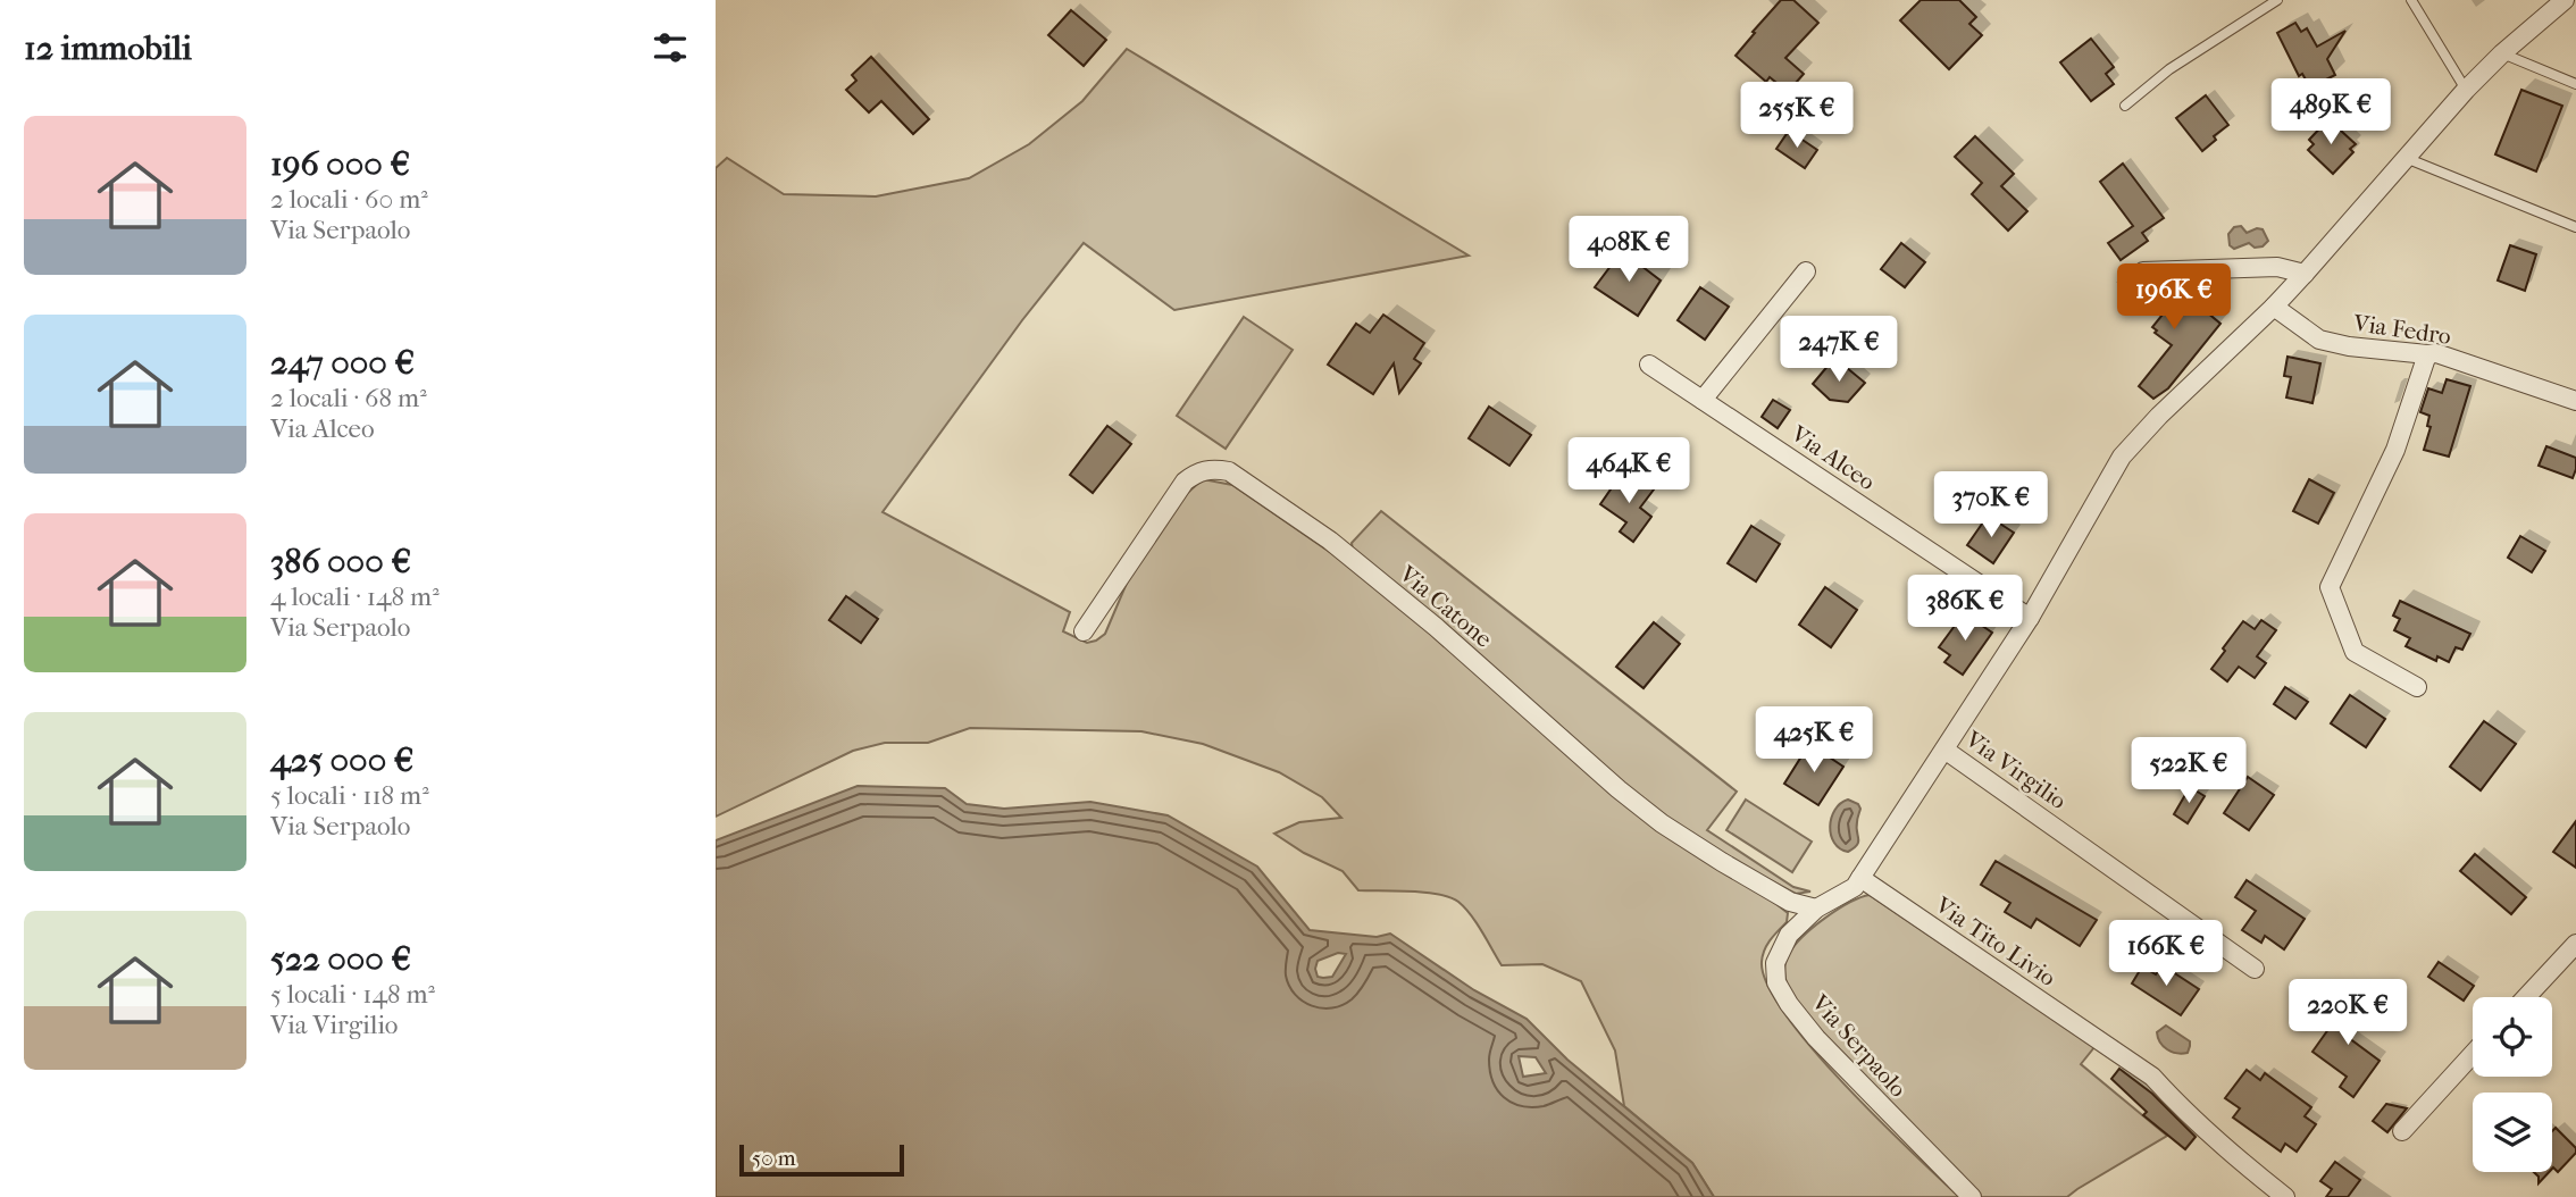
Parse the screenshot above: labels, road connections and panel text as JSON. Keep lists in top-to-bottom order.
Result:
{
  "streets": {
    "street": [
      "Via Fedro",
      "Via Alceo",
      "Via Catone",
      "Via Virgilio",
      "Via Tito Livio",
      "Via Serpaolo"
    ]
  },
  "crossings": [
    ["Via Fedro", "Via Serpaolo"],
    ["Via Alceo", "Via Serpaolo"],
    ["Via Catone", "Via Serpaolo"],
    ["Via Virgilio", "Via Serpaolo"],
    ["Via Tito Livio", "Via Serpaolo"]
  ],
  "scale_bar": "50 m",
  "page": {
    "heading": "12 immobili",
    "price": [
      "489K €",
      "255K €",
      "408K €",
      "196K €",
      "247K €",
      "464K €",
      "370K €",
      "386K €",
      "425K €",
      "522K €",
      "166K €",
      "220K €"
    ],
    "list": [
      {
        "name": "196 000 €",
        "note": "2 locali · 60 m² · Via Serpaolo"
      },
      {
        "name": "247 000 €",
        "note": "2 locali · 68 m² · Via Alceo"
      },
      {
        "name": "386 000 €",
        "note": "4 locali · 148 m² · Via Serpaolo"
      },
      {
        "name": "425 000 €",
        "note": "5 locali · 118 m² · Via Serpaolo"
      },
      {
        "name": "522 000 €",
        "note": "5 locali · 148 m² · Via Virgilio"
      }
    ],
    "scale": "50 m"
  }
}
